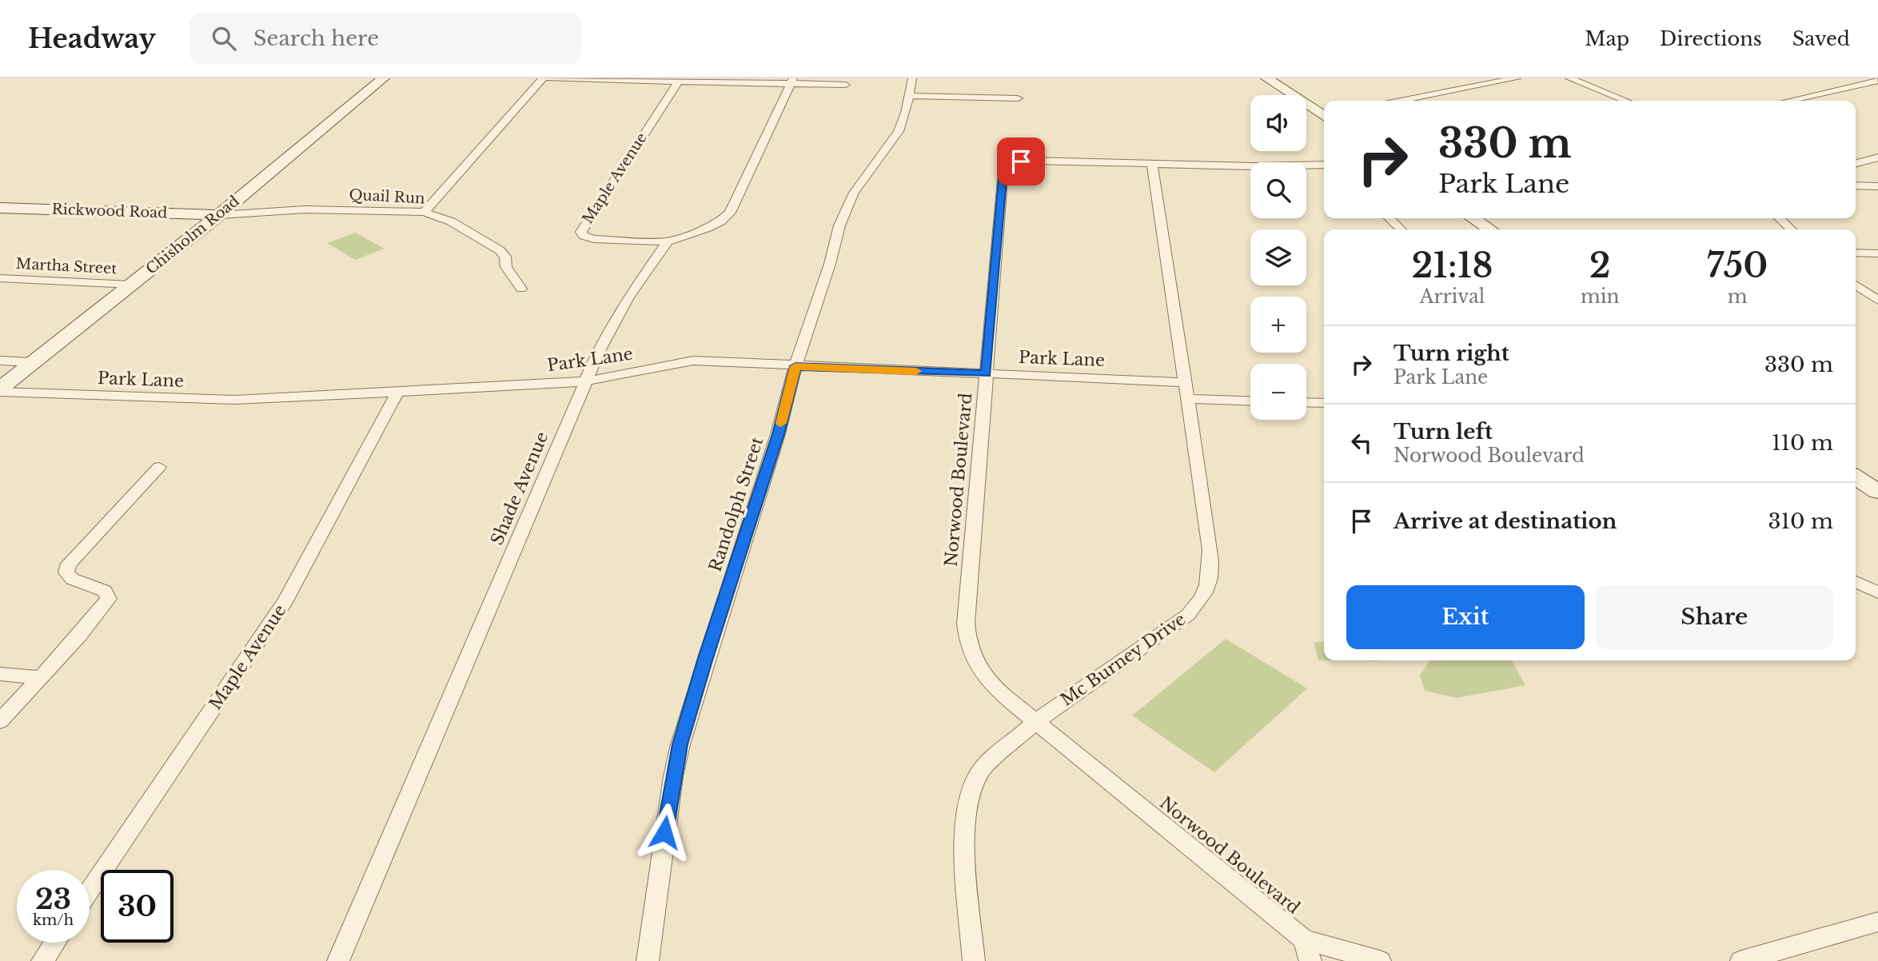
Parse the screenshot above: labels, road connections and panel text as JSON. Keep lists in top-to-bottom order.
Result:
{
  "streets": {
    "main road": ["Rickwood Road", "Chisholm Road"],
    "street": [
      "Maple Avenue",
      "Quail Run",
      "Martha Street",
      "Park Lane",
      "Norwood Boulevard",
      "Shade Avenue",
      "Randolph Street",
      "Mc Burney Drive"
    ]
  },
  "crossings": [
    ["Maple Avenue", "Park Lane"],
    ["Maple Avenue", "Shade Avenue"],
    ["Quail Run", "Rickwood Road"],
    ["Quail Run", "Chisholm Road"],
    ["Rickwood Road", "Chisholm Road"],
    ["Chisholm Road", "Martha Street"],
    ["Chisholm Road", "Park Lane"],
    ["Park Lane", "Norwood Boulevard"],
    ["Park Lane", "Shade Avenue"],
    ["Park Lane", "Randolph Street"],
    ["Park Lane", "Mc Burney Drive"],
    ["Norwood Boulevard", "Mc Burney Drive"]
  ],
  "page": {
    "header": "Headway",
    "search": "Search here",
    "nav": ["Map", "Directions", "Saved"],
    "map_buttons": ["+", "−"],
    "turn": ["330 m", "Park Lane"],
    "eta": [
      "21:18",
      "Arrival",
      "2",
      "min",
      "750",
      "m"
    ],
    "list": [
      {
        "name": "Turn right",
        "note": "Park Lane",
        "value": "330 m"
      },
      {
        "name": "Turn left",
        "note": "Norwood Boulevard",
        "value": "110 m"
      },
      {
        "name": "Arrive at destination",
        "value": "310 m"
      }
    ],
    "buttons": ["Exit", "Share"],
    "speed": "23 km/h",
    "limit": "30"
  }
}
